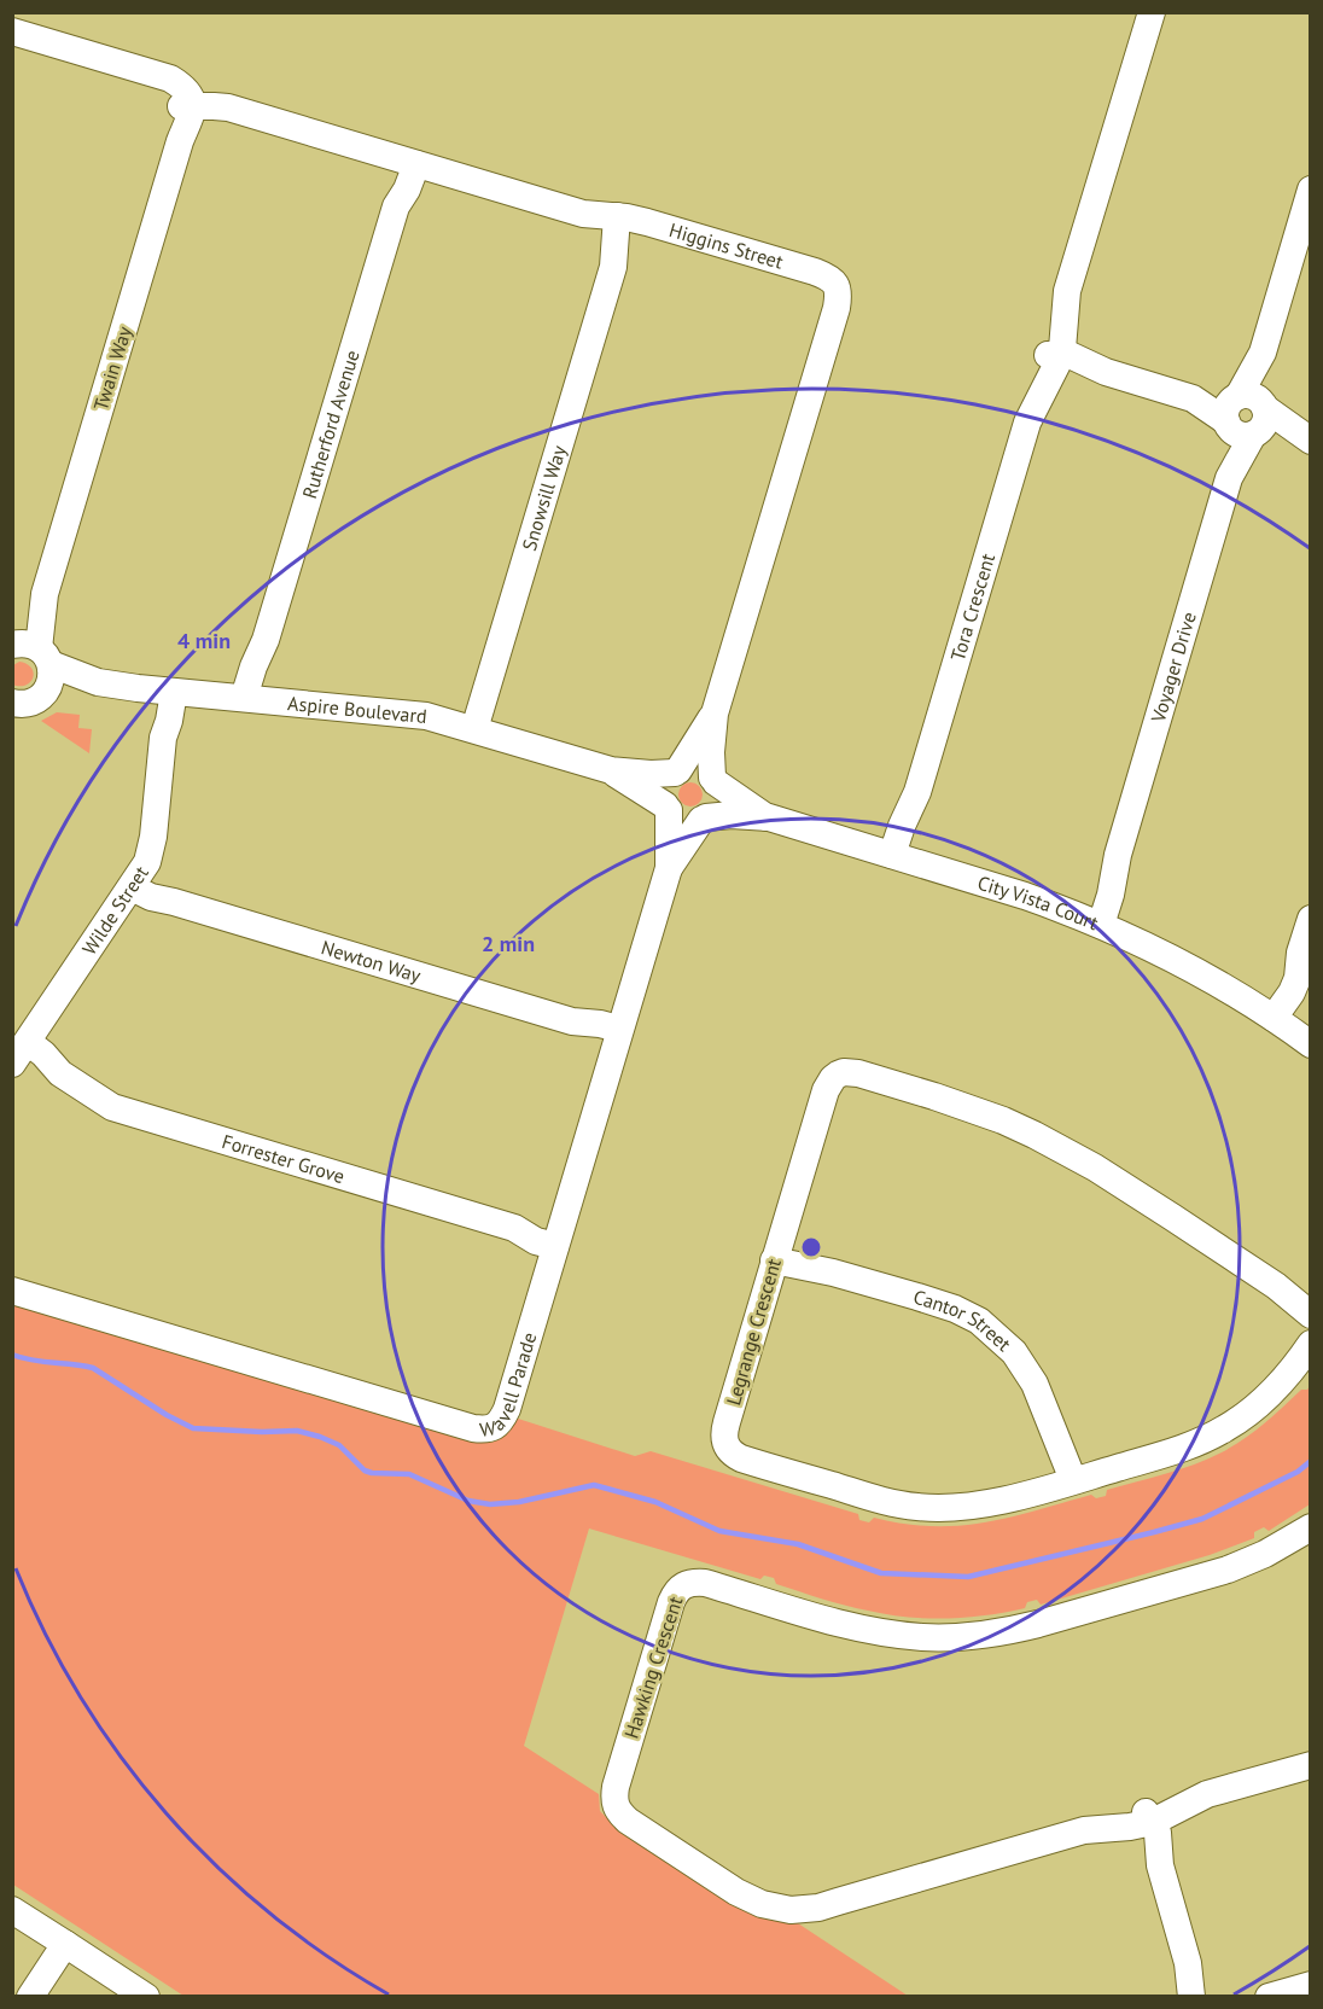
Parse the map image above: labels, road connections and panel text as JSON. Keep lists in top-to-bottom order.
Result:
{
  "streets": {
    "street": [
      "Higgins Street",
      "Twain Way",
      "Rutherford Avenue",
      "Snowsill Way",
      "Tora Crescent",
      "Voyager Drive",
      "Aspire Boulevard",
      "City Vista Court",
      "Wilde Street",
      "Newton Way",
      "Forrester Grove",
      "Cantor Street",
      "Legrange Crescent",
      "Wavell Parade",
      "Hawking Crescent"
    ]
  },
  "crossings": [
    ["Higgins Street", "Twain Way"],
    ["Higgins Street", "Rutherford Avenue"],
    ["Higgins Street", "Snowsill Way"],
    ["Higgins Street", "Aspire Boulevard"],
    ["Higgins Street", "Wavell Parade"],
    ["Twain Way", "Aspire Boulevard"],
    ["Rutherford Avenue", "Aspire Boulevard"],
    ["Snowsill Way", "Aspire Boulevard"],
    ["Tora Crescent", "City Vista Court"],
    ["Voyager Drive", "City Vista Court"],
    ["Aspire Boulevard", "Wilde Street"],
    ["Aspire Boulevard", "Wavell Parade"],
    ["Wilde Street", "Newton Way"],
    ["Wilde Street", "Forrester Grove"],
    ["Newton Way", "Wavell Parade"],
    ["Forrester Grove", "Wavell Parade"],
    ["Cantor Street", "Legrange Crescent"]
  ],
  "rings": ["4 min", "2 min"]
}
